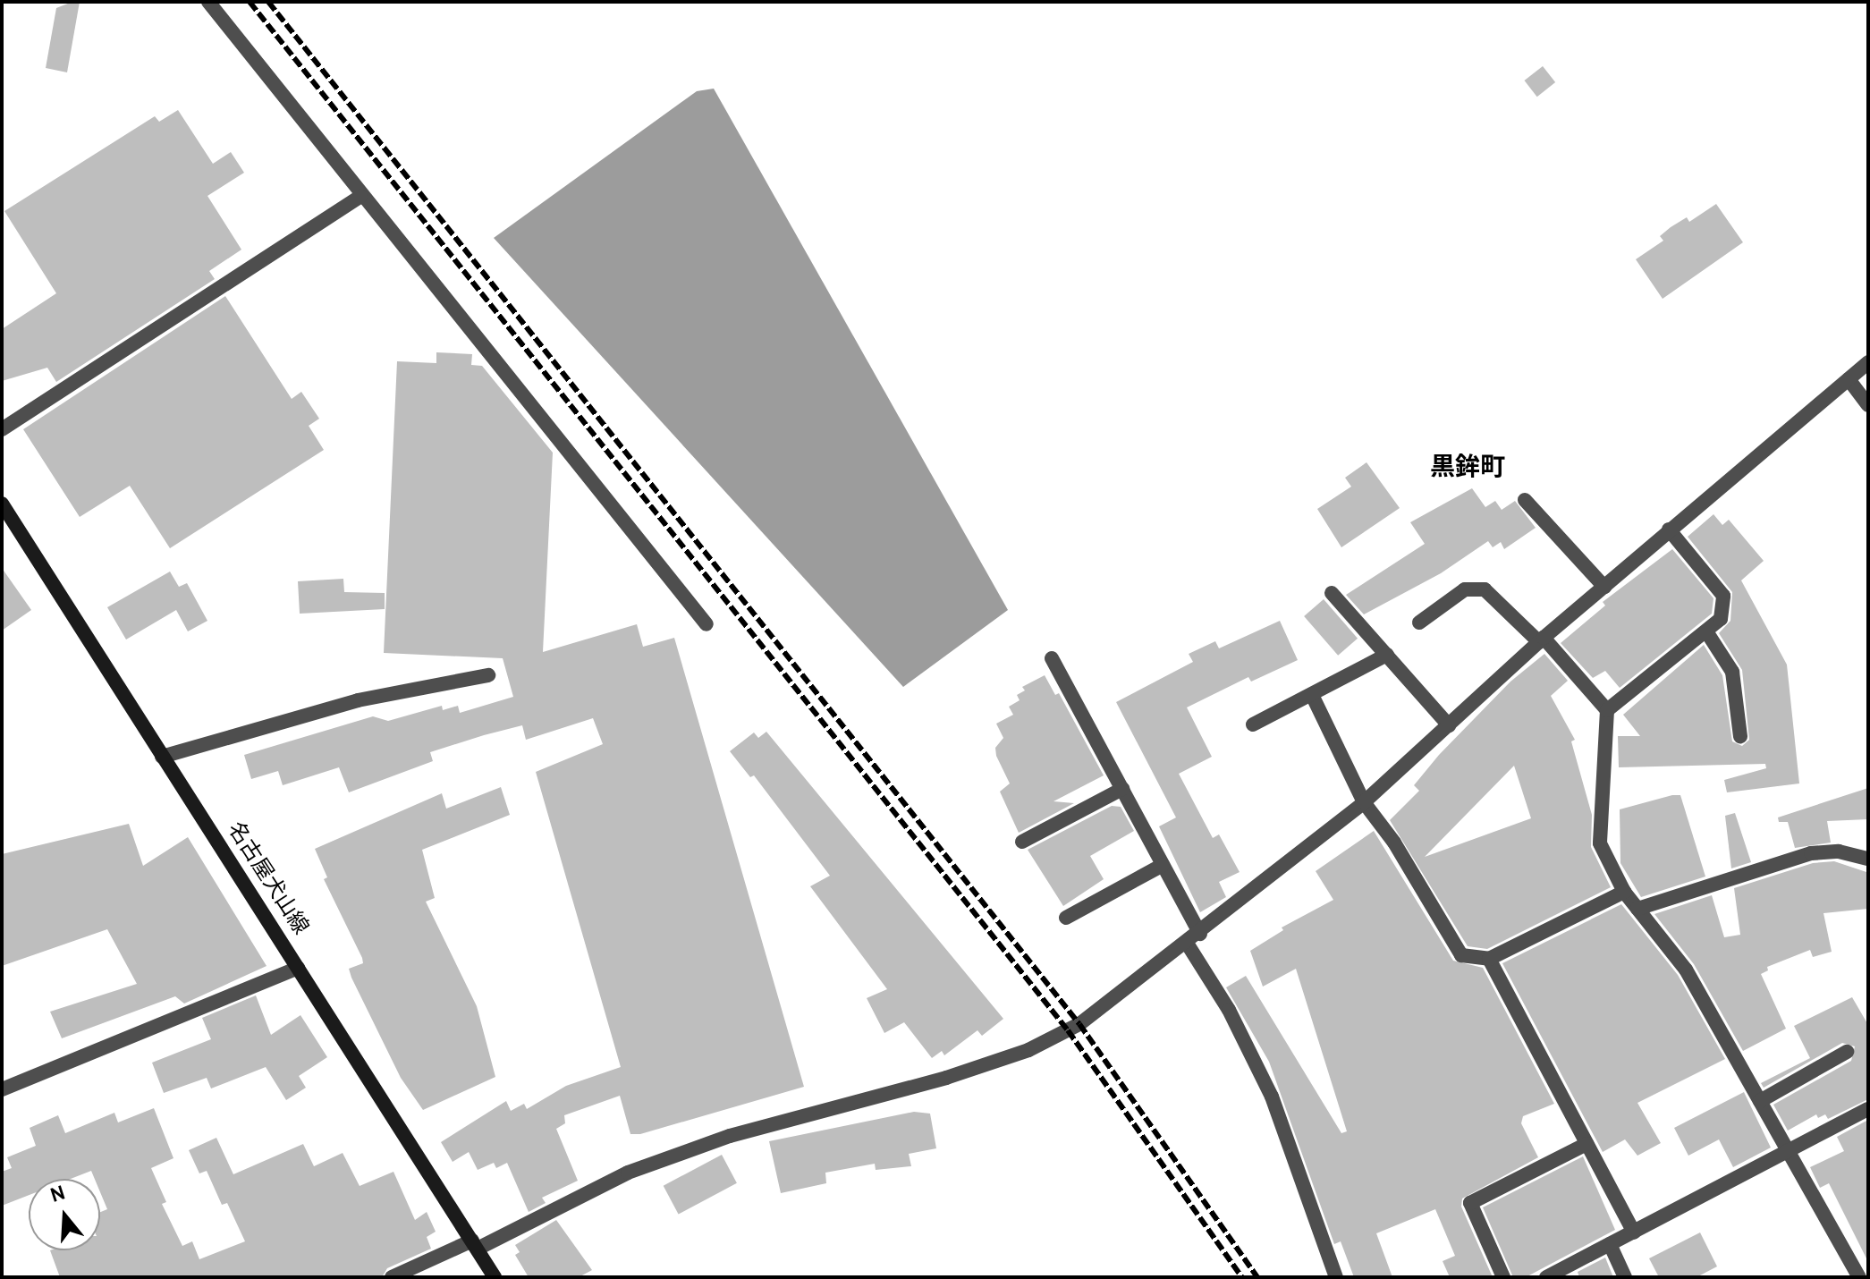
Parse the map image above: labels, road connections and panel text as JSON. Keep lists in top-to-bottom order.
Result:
{
  "streets": {
    "main road": ["名古屋犬山線"]
  },
  "districts": ["黒鉾町"],
  "north": "top"
}
